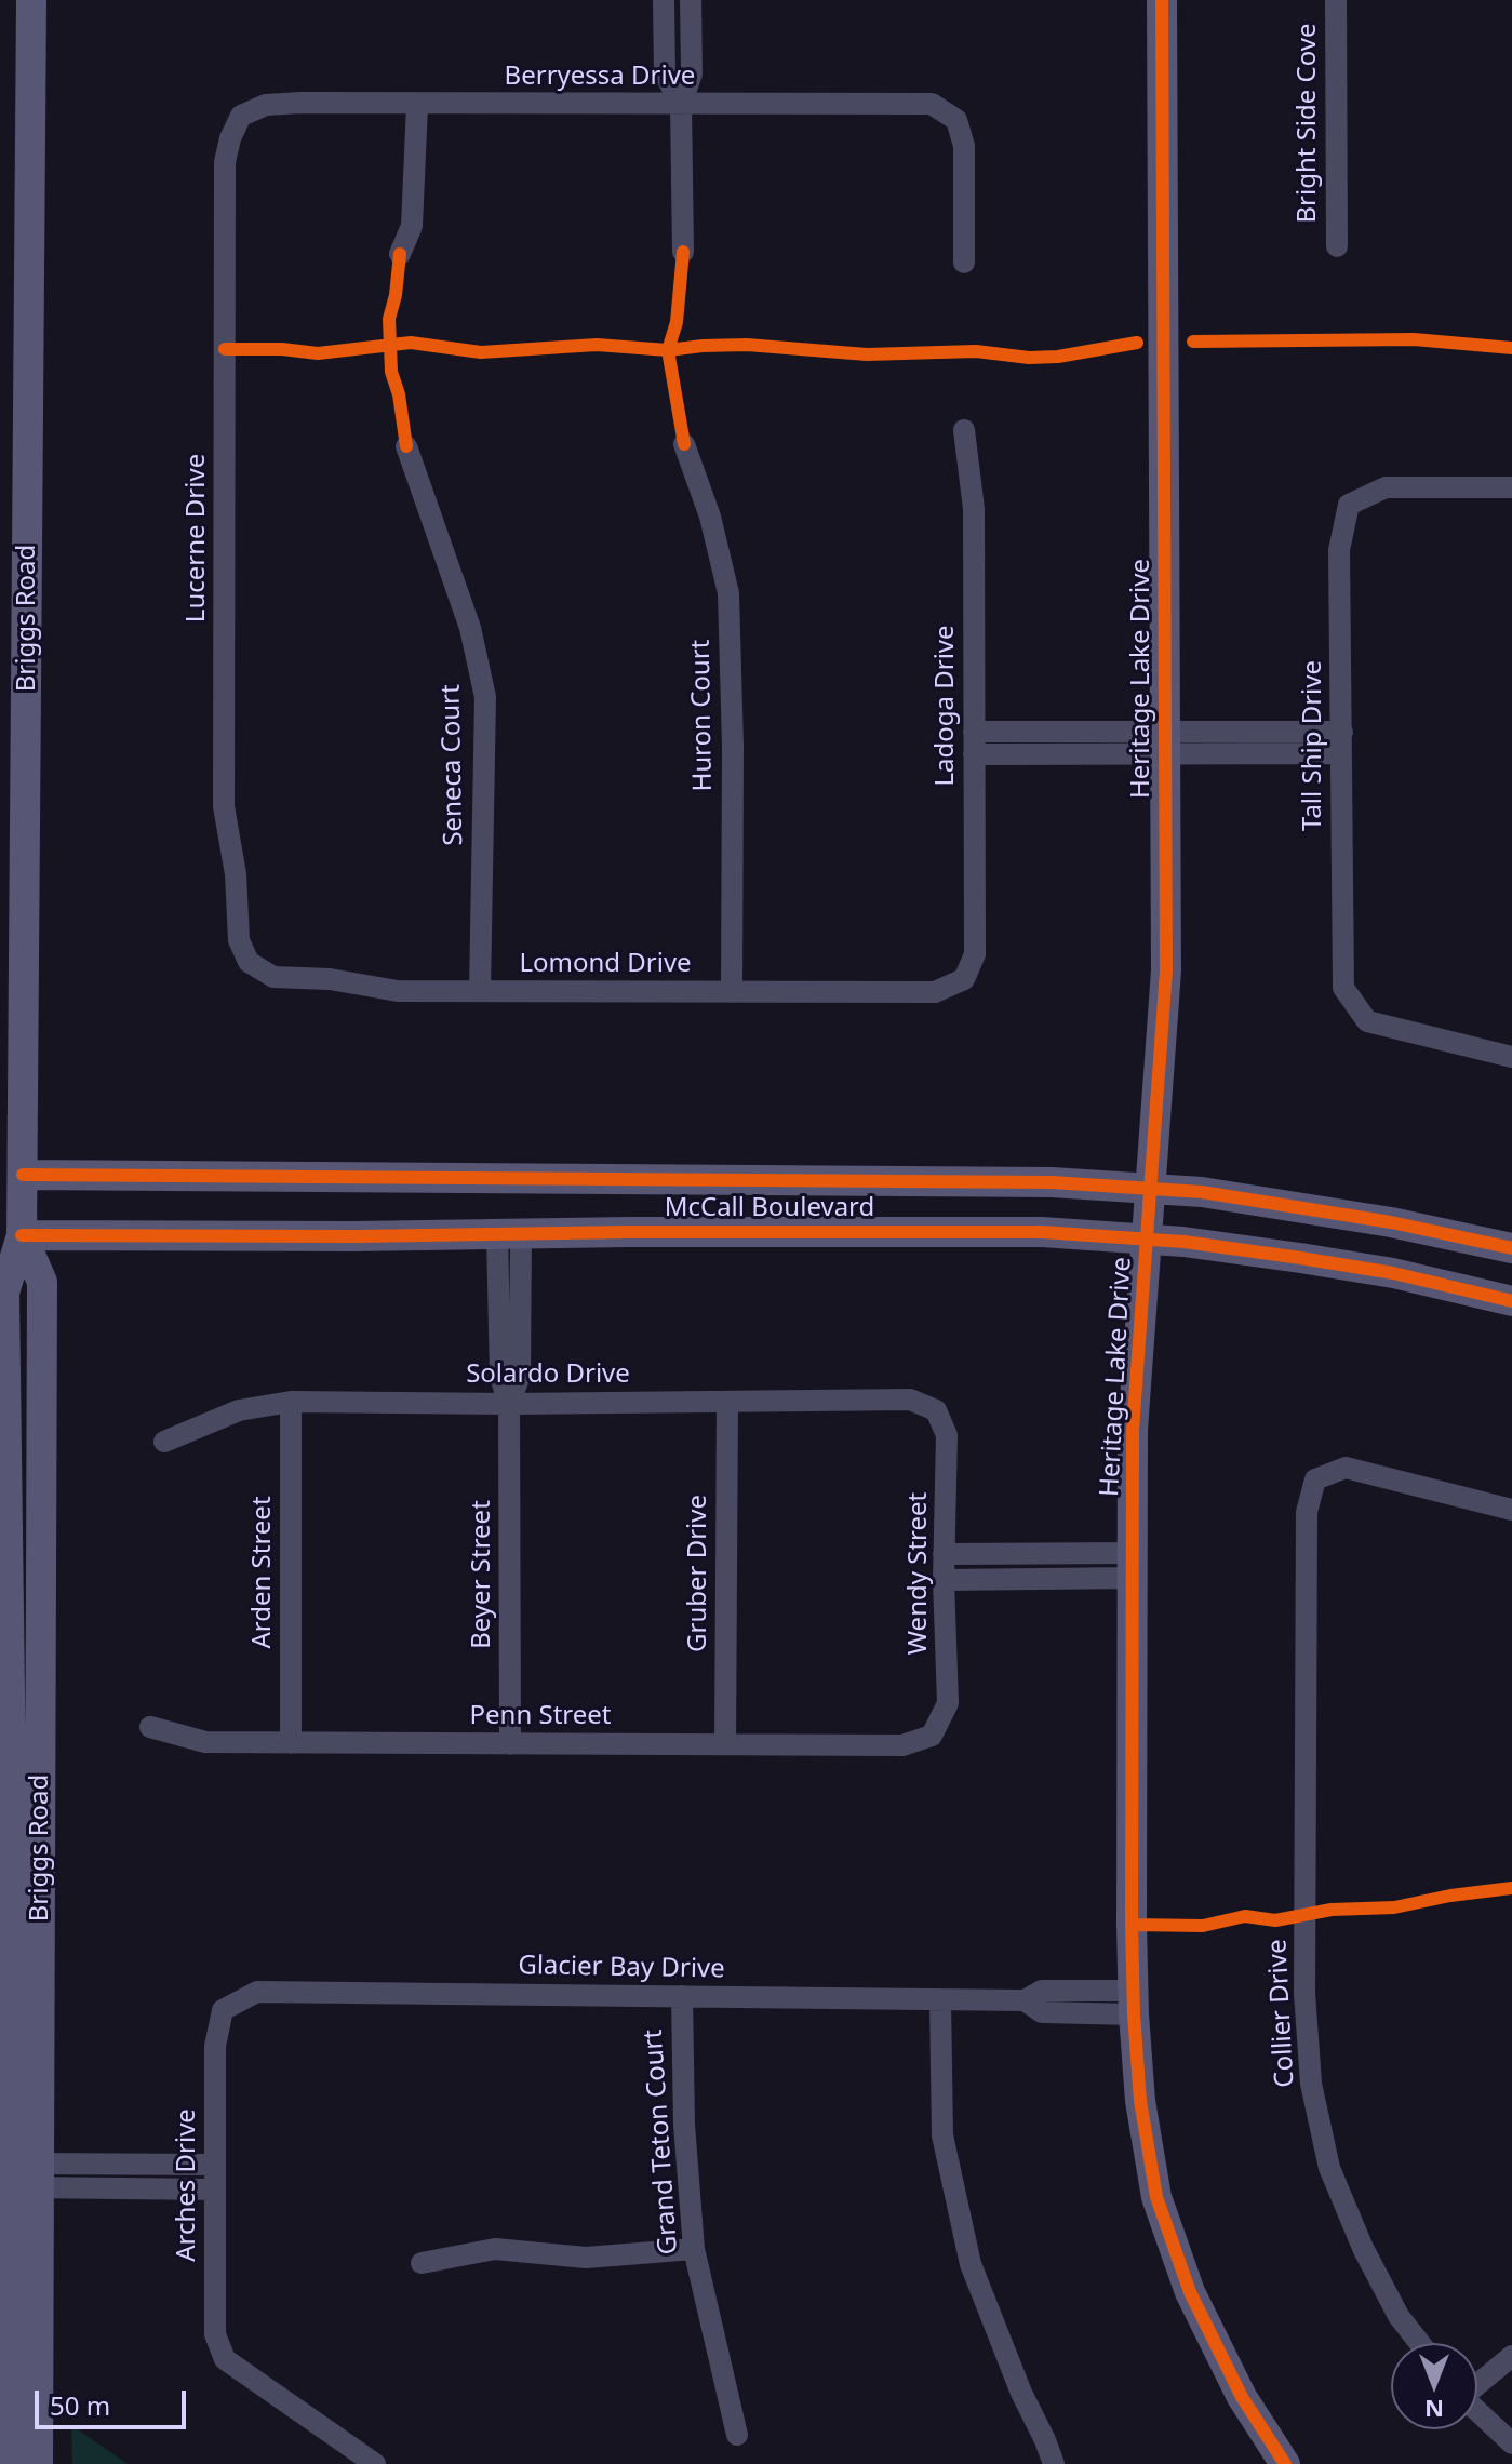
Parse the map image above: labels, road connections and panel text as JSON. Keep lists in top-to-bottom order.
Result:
{
  "streets": {
    "main road": ["Briggs Road", "Heritage Lake Drive", "McCall Boulevard"],
    "street": [
      "Berryessa Drive",
      "Bright Side Cove",
      "Lucerne Drive",
      "Ladoga Drive",
      "Huron Court",
      "Tall Ship Drive",
      "Seneca Court",
      "Lomond Drive",
      "Solardo Drive",
      "Arden Street",
      "Gruber Drive",
      "Wendy Street",
      "Beyer Street",
      "Penn Street",
      "Glacier Bay Drive",
      "Collier Drive",
      "Grand Teton Court",
      "Arches Drive"
    ]
  },
  "crossings": [
    ["Berryessa Drive", "Lucerne Drive"],
    ["Lucerne Drive", "Lomond Drive"],
    ["Briggs Road", "McCall Boulevard"],
    ["Heritage Lake Drive", "McCall Boulevard"],
    ["Heritage Lake Drive", "Glacier Bay Drive"],
    ["Ladoga Drive", "Lomond Drive"],
    ["Huron Court", "Lomond Drive"],
    ["Seneca Court", "Lomond Drive"],
    ["McCall Boulevard", "Beyer Street"],
    ["Solardo Drive", "Arden Street"],
    ["Solardo Drive", "Gruber Drive"],
    ["Solardo Drive", "Wendy Street"],
    ["Solardo Drive", "Beyer Street"],
    ["Arden Street", "Penn Street"],
    ["Gruber Drive", "Penn Street"],
    ["Wendy Street", "Penn Street"],
    ["Beyer Street", "Penn Street"],
    ["Glacier Bay Drive", "Grand Teton Court"],
    ["Glacier Bay Drive", "Arches Drive"]
  ],
  "scale_bar": "50 m",
  "north": "bottom"
}
